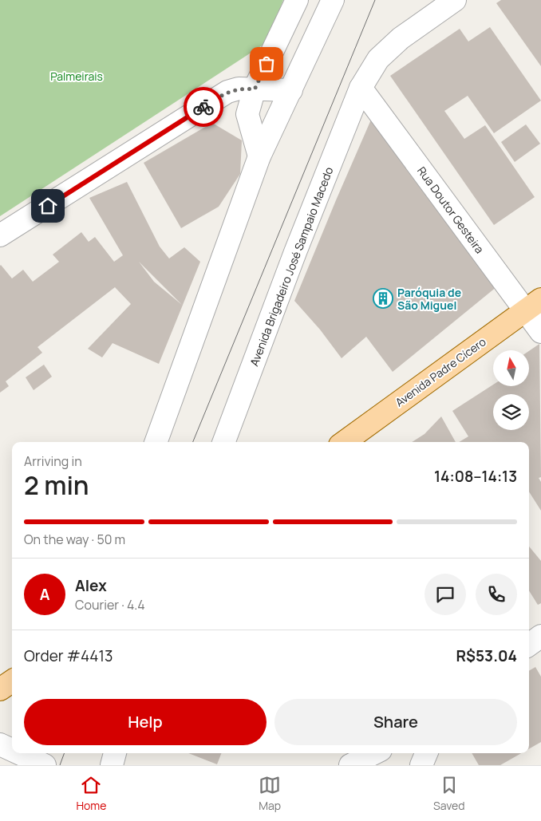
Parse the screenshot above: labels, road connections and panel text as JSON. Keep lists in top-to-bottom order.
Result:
{
  "streets": {
    "main road": ["Avenida Padre Cícero"],
    "street": ["Rua Doutor Gesteira", "Avenida Brigadeiro José Sampaio Macedo"]
  },
  "crossings": [
    ["Rua Doutor Gesteira", "Avenida Brigadeiro José Sampaio Macedo"],
    ["Rua Doutor Gesteira", "Avenida Padre Cícero"]
  ],
  "parks": ["Palmeirais"],
  "places": {
    "building": ["Paróquia de São Miguel"]
  },
  "north": "top",
  "page": {
    "heading": ["2 min", "Arriving in", "14:08–14:13"],
    "panel": [
      "Alex",
      "Courier · 4.4",
      "Order #4413",
      "R$53.04"
    ],
    "bar": "On the way · 50 m",
    "round": "A",
    "buttons": ["Help", "Share"],
    "tabs": ["Home", "Map", "Saved"]
  }
}
